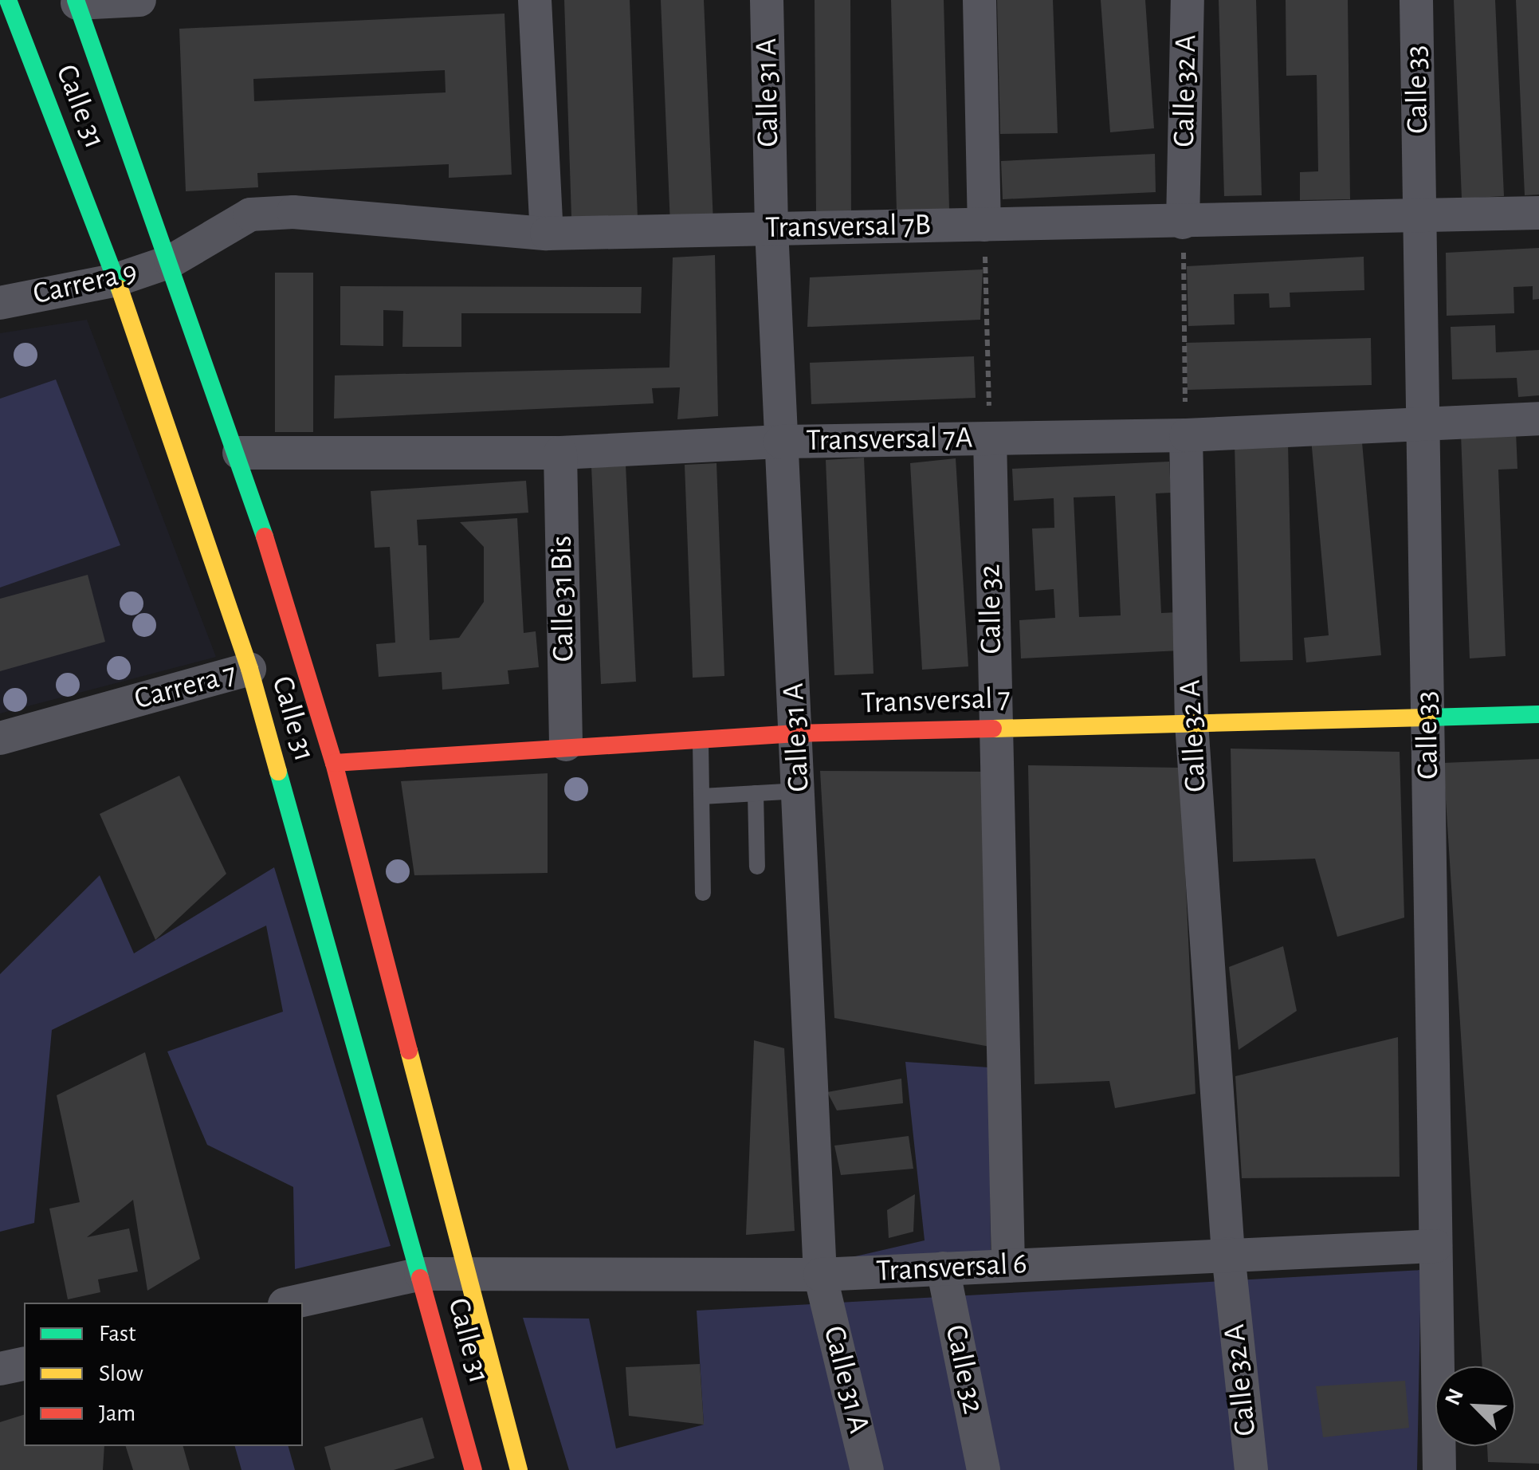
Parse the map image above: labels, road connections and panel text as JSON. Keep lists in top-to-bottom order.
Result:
{
  "streets": {
    "main road": ["Calle 31", "Carrera 7", "Transversal 7"],
    "street": [
      "Calle 33",
      "Calle 32 A",
      "Calle 31 A",
      "Transversal 7B",
      "Carrera 9",
      "Transversal 7A",
      "Calle 31 Bis",
      "Calle 32",
      "Transversal 6"
    ]
  },
  "crossings": [
    ["Calle 33", "Transversal 7B"],
    ["Calle 33", "Transversal 7A"],
    ["Calle 33", "Transversal 7"],
    ["Calle 33", "Transversal 6"],
    ["Calle 32 A", "Transversal 7B"],
    ["Calle 32 A", "Transversal 7A"],
    ["Calle 32 A", "Transversal 7"],
    ["Calle 32 A", "Transversal 6"],
    ["Calle 31 A", "Transversal 7B"],
    ["Calle 31 A", "Transversal 7A"],
    ["Calle 31 A", "Transversal 7"],
    ["Calle 31 A", "Transversal 6"],
    ["Calle 31", "Transversal 7B"],
    ["Calle 31", "Carrera 9"],
    ["Calle 31", "Transversal 7A"],
    ["Calle 31", "Carrera 7"],
    ["Calle 31", "Transversal 7"],
    ["Calle 31", "Transversal 6"],
    ["Transversal 7B", "Carrera 9"],
    ["Transversal 7A", "Calle 31 Bis"],
    ["Transversal 7A", "Calle 32"],
    ["Calle 31 Bis", "Transversal 7"],
    ["Calle 32", "Transversal 7"],
    ["Calle 32", "Transversal 6"]
  ],
  "legend": ["Fast", "Slow", "Jam"],
  "north": "top left"
}
